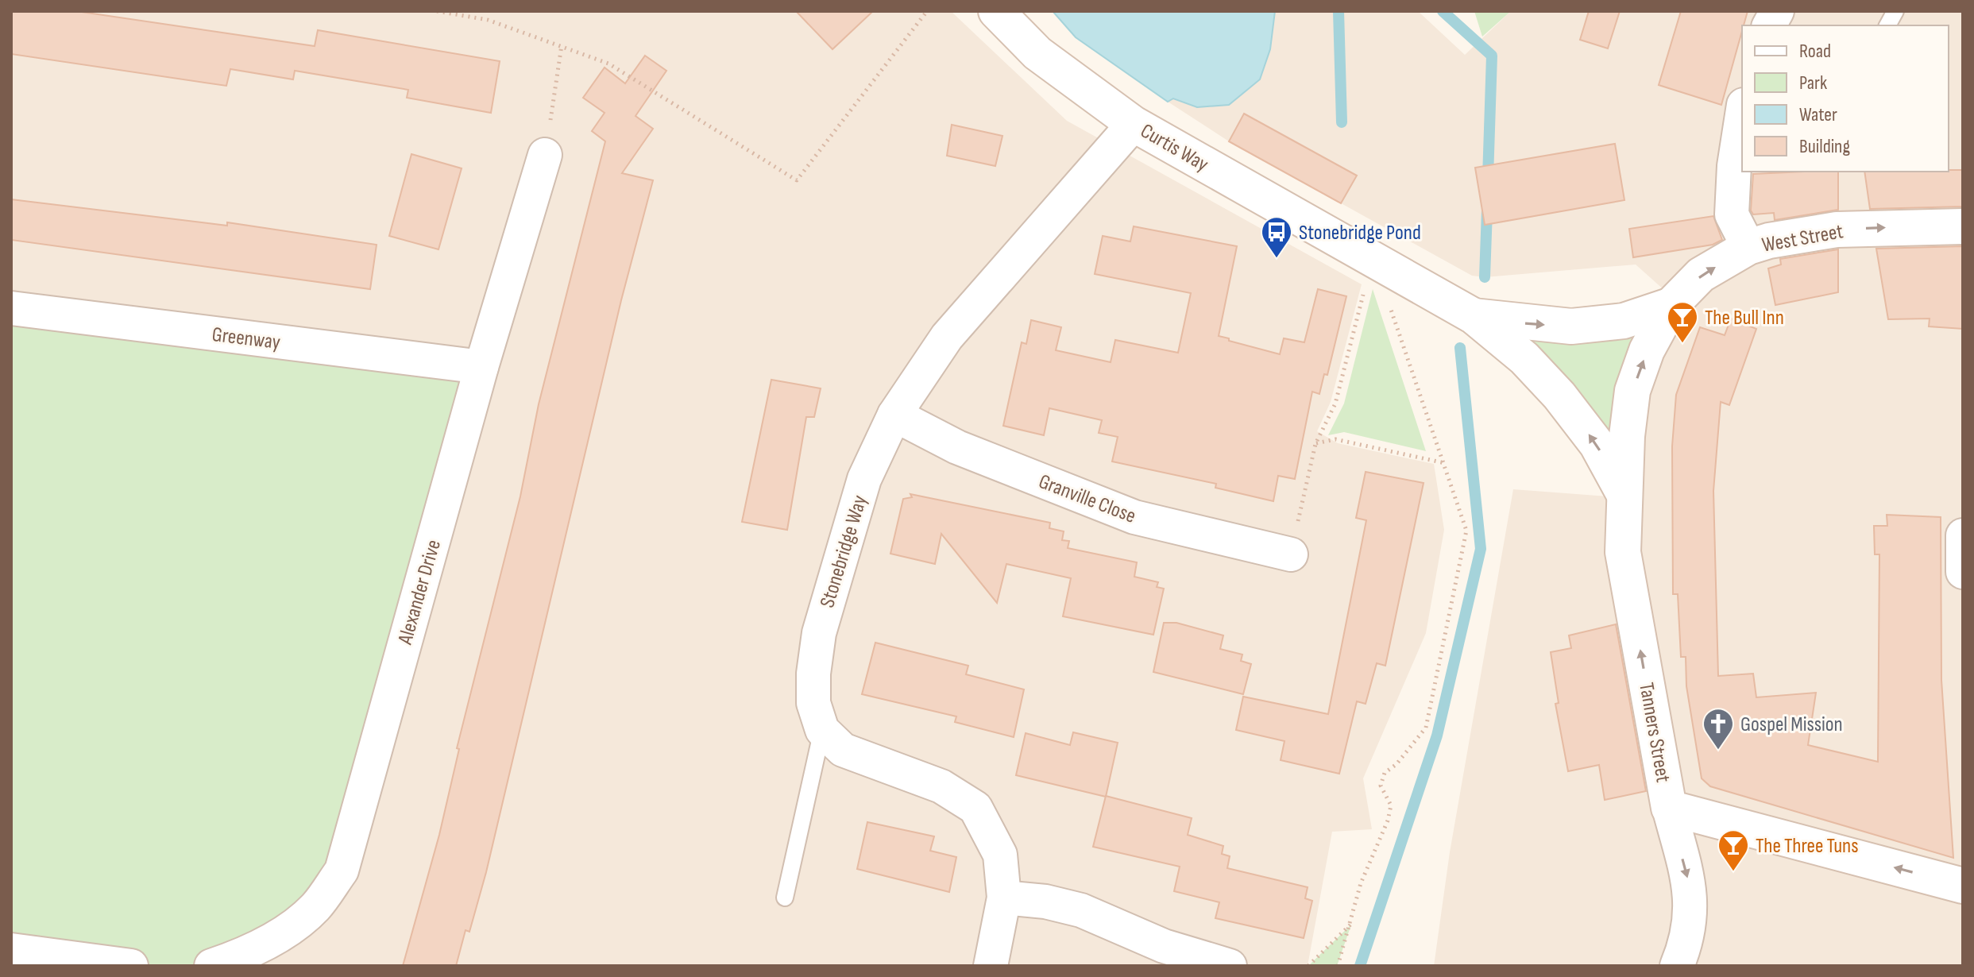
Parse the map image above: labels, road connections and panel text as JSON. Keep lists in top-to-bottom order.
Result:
{
  "streets": {
    "street": [
      "Curtis Way",
      "West Street",
      "Greenway",
      "Granville Close",
      "Stonebridge Way",
      "Alexander Drive",
      "Tanners Street"
    ]
  },
  "crossings": [
    ["Curtis Way", "West Street"],
    ["Curtis Way", "Stonebridge Way"],
    ["Curtis Way", "Tanners Street"],
    ["West Street", "Tanners Street"],
    ["Greenway", "Alexander Drive"],
    ["Granville Close", "Stonebridge Way"]
  ],
  "one_way": ["West Street"],
  "places": {
    "bus stop": ["Stonebridge Pond"],
    "bar": ["The Bull Inn", "The Three Tuns"],
    "church": ["Gospel Mission"]
  },
  "legend": [
    "Road",
    "Park",
    "Water",
    "Building"
  ]
}
